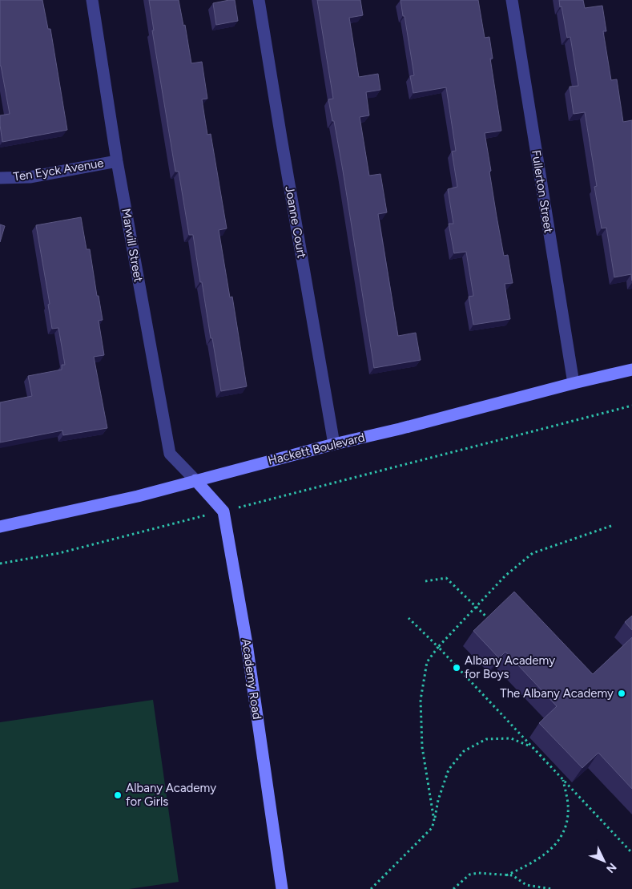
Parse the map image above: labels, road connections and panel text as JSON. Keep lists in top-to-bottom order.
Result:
{
  "streets": {
    "street": [
      "Ten Eyck Avenue",
      "Fullerton Street",
      "Joanne Court",
      "Marwill Street",
      "Hackett Boulevard",
      "Academy Road"
    ]
  },
  "crossings": [
    ["Ten Eyck Avenue", "Marwill Street"],
    ["Fullerton Street", "Hackett Boulevard"],
    ["Joanne Court", "Hackett Boulevard"],
    ["Marwill Street", "Hackett Boulevard"]
  ],
  "places": ["Albany Academy for Boys", "The Albany Academy", "Albany Academy for Girls"],
  "north": "bottom right"
}
